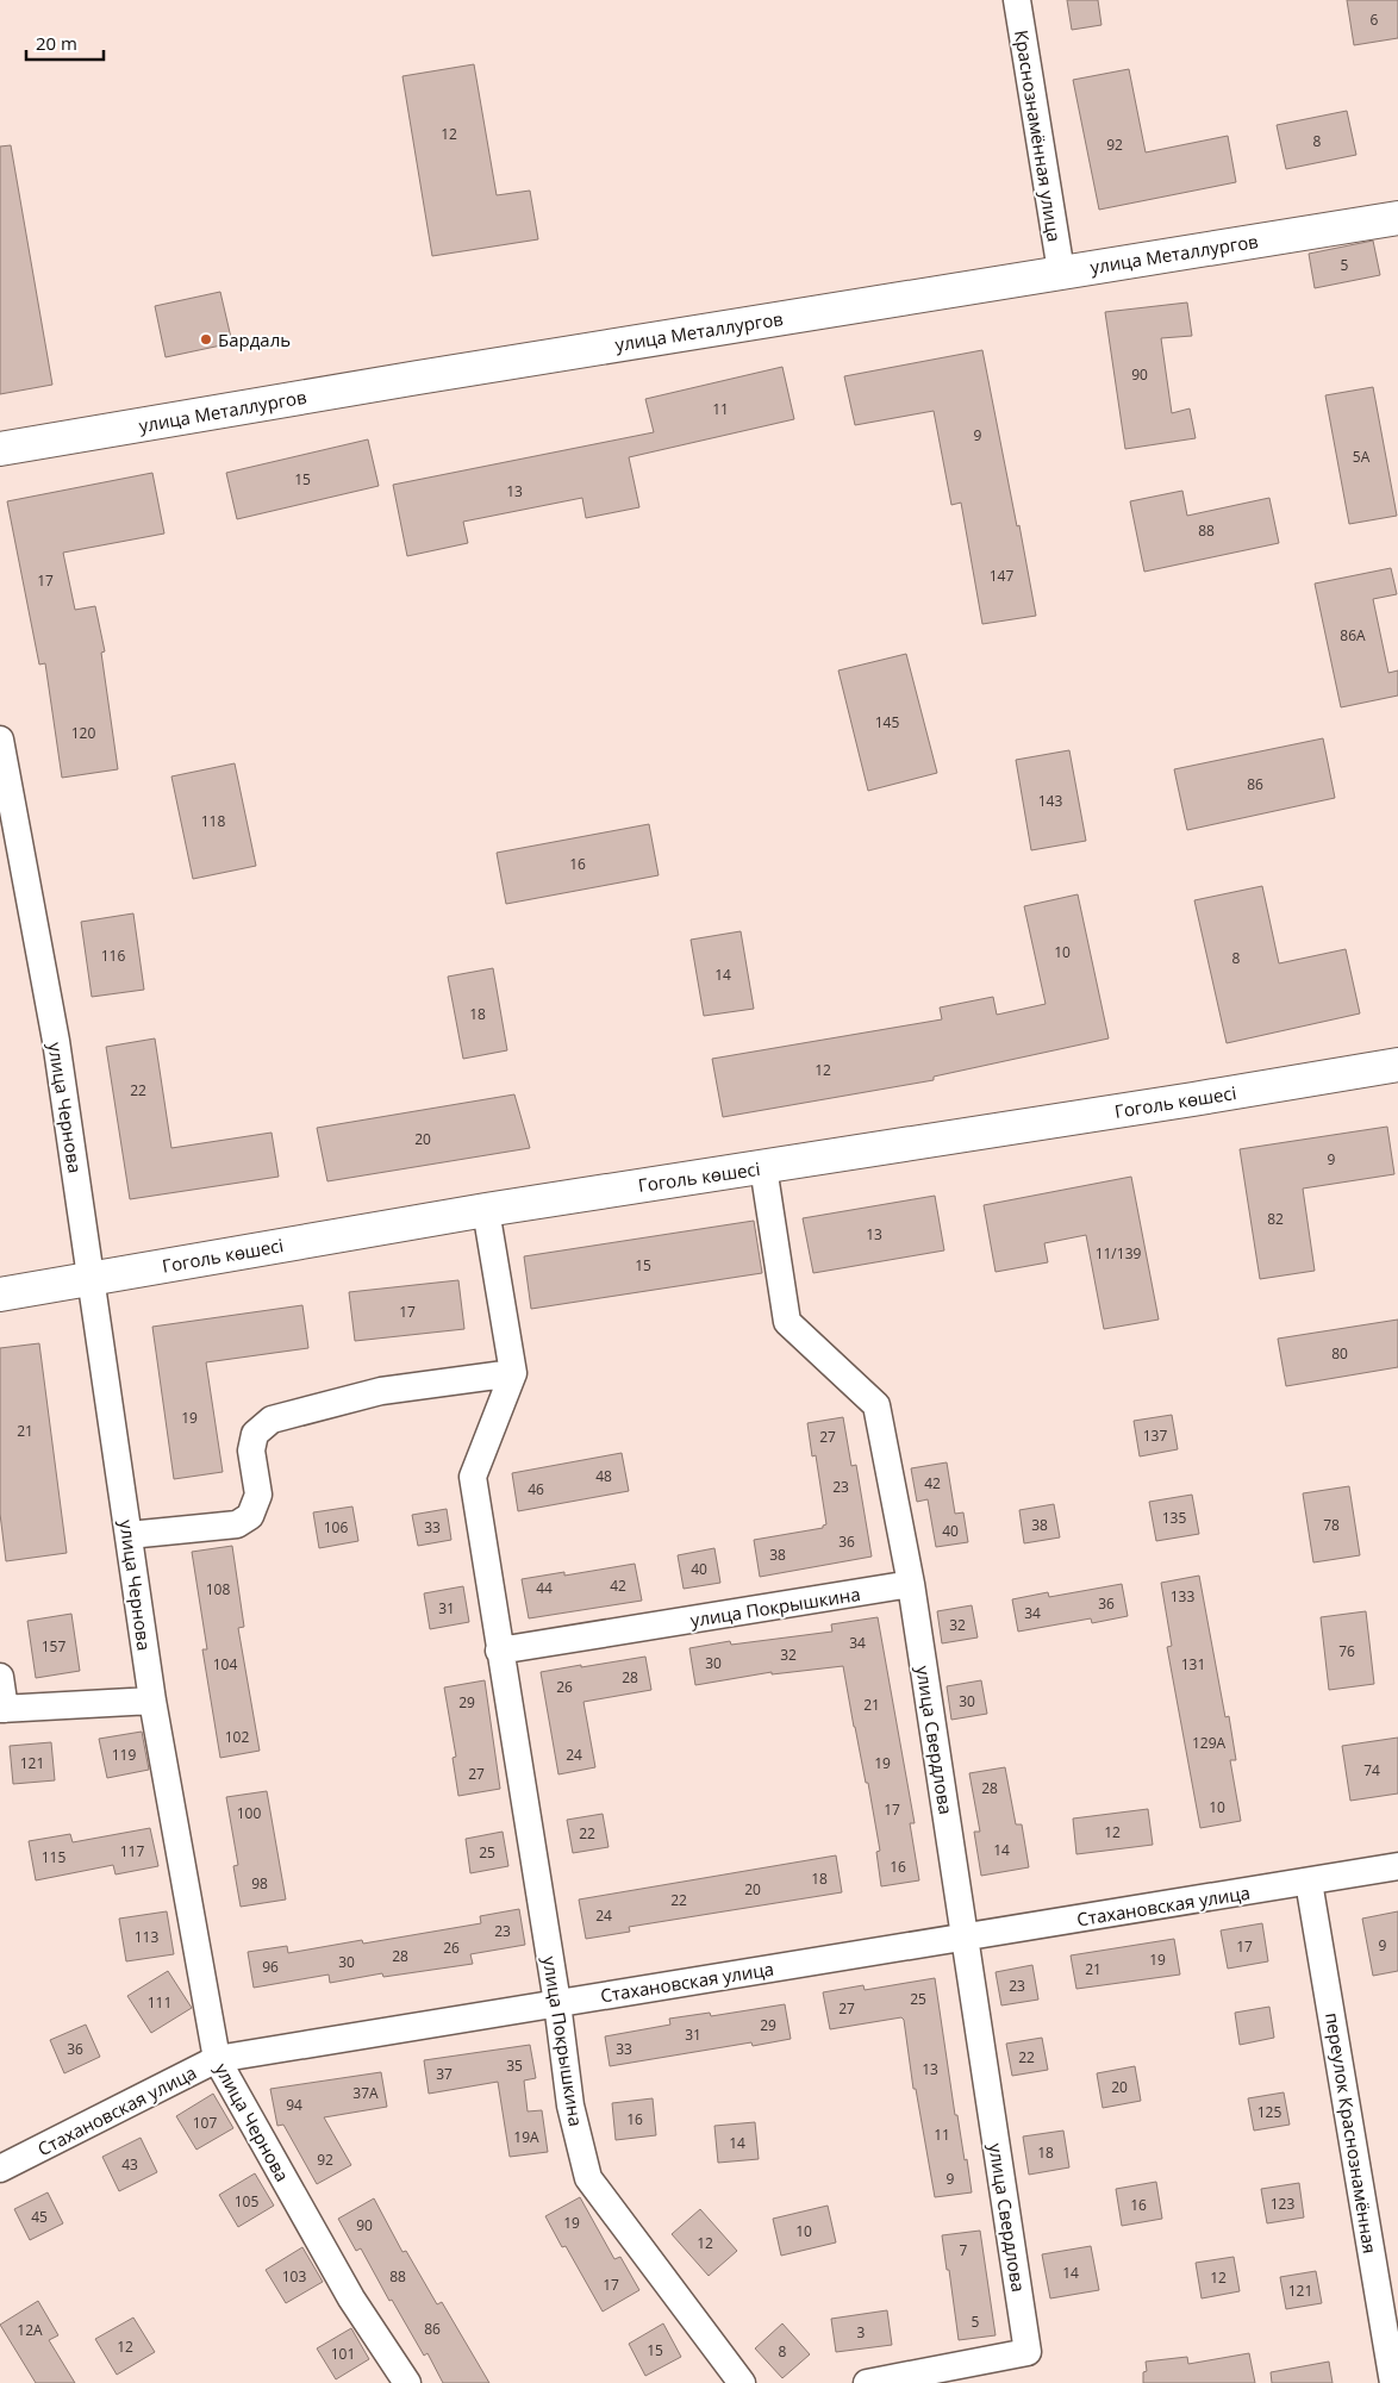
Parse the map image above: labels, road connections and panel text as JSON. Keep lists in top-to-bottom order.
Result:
{
  "streets": {
    "main road": ["улица Металлургов", "Гоголь көшесі"],
    "street": [
      "Краснознамённая улица",
      "улица Чернова",
      "улица Покрышкина",
      "улица Свердлова",
      "Стахановская улица",
      "переулок Краснознамённая"
    ]
  },
  "crossings": [
    ["Краснознамённая улица", "улица Металлургов"],
    ["Гоголь көшесі", "улица Чернова"],
    ["Гоголь көшесі", "улица Свердлова"],
    ["улица Чернова", "Стахановская улица"],
    ["улица Покрышкина", "улица Свердлова"],
    ["улица Покрышкина", "Стахановская улица"],
    ["улица Свердлова", "Стахановская улица"],
    ["Стахановская улица", "переулок Краснознамённая"]
  ],
  "places": ["Бардаль"],
  "house_numbers": [
    "6",
    "12",
    "8",
    "92",
    "5",
    "90",
    "11",
    "9",
    "5А",
    "15",
    "13",
    "88",
    "147",
    "17",
    "86А",
    "145",
    "120",
    "86",
    "143",
    "118",
    "16",
    "10",
    "116",
    "8",
    "14",
    "18",
    "12",
    "22",
    "20",
    "9",
    "82",
    "13",
    "11/139",
    "15",
    "17",
    "80",
    "19",
    "21",
    "137",
    "27",
    "48",
    "42",
    "23",
    "46",
    "135",
    "38",
    "78",
    "106",
    "33",
    "40",
    "36",
    "38",
    "40",
    "42",
    "44",
    "108",
    "133",
    "36",
    "31",
    "34",
    "32",
    "34",
    "157",
    "76",
    "32",
    "30",
    "104",
    "131",
    "28",
    "26",
    "30",
    "29",
    "21",
    "102",
    "129А",
    "119",
    "24",
    "121",
    "19",
    "74",
    "27",
    "28",
    "10",
    "17",
    "100",
    "12",
    "22",
    "14",
    "117",
    "25",
    "115",
    "16",
    "18",
    "98",
    "20",
    "22",
    "24",
    "23",
    "113",
    "9",
    "17",
    "26",
    "28",
    "19",
    "30",
    "96",
    "21",
    "23",
    "25",
    "111",
    "27",
    "29",
    "31",
    "36",
    "33",
    "22",
    "35",
    "13",
    "37",
    "20",
    "37А",
    "94",
    "125",
    "16",
    "107",
    "11",
    "19А",
    "14",
    "18",
    "92",
    "43",
    "9",
    "105",
    "123",
    "16",
    "45",
    "19",
    "90",
    "10",
    "12",
    "7",
    "14",
    "103",
    "88",
    "12",
    "17",
    "121",
    "5",
    "86",
    "12А",
    "3",
    "12",
    "15",
    "8",
    "101"
  ],
  "scale_bar": "20 m"
}
